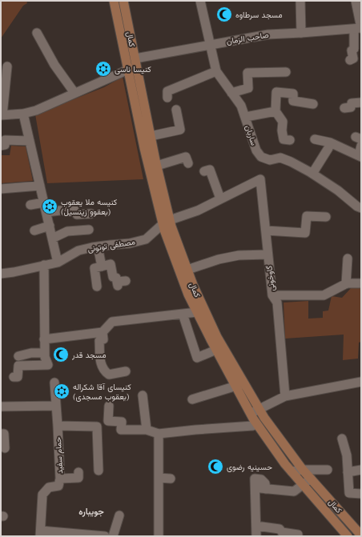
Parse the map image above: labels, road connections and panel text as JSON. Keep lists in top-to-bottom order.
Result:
{
  "streets": {
    "main road": ["کمال"],
    "street": [
      "صاحب الزمان",
      "ساربان",
      "مصطفی توتونی",
      "گاوخونی",
      "حمام سفید"
    ]
  },
  "crossings": [
    ["صاحب الزمان", "کمال"],
    ["صاحب الزمان", "ساربان"],
    ["کمال", "مصطفی توتونی"]
  ],
  "districts": ["جویباره"],
  "places": {
    "mosque": ["مسجد سرطاوه", "مسجد قدر", "حسینیه رضوی"],
    "synagogue": ["کنیسا ناسی", "کنیسه ملا یعقوب (یعقوو زیتسیل)", "کنیسای آقا شکراله (یعقوب مسجدی)"]
  }
}
